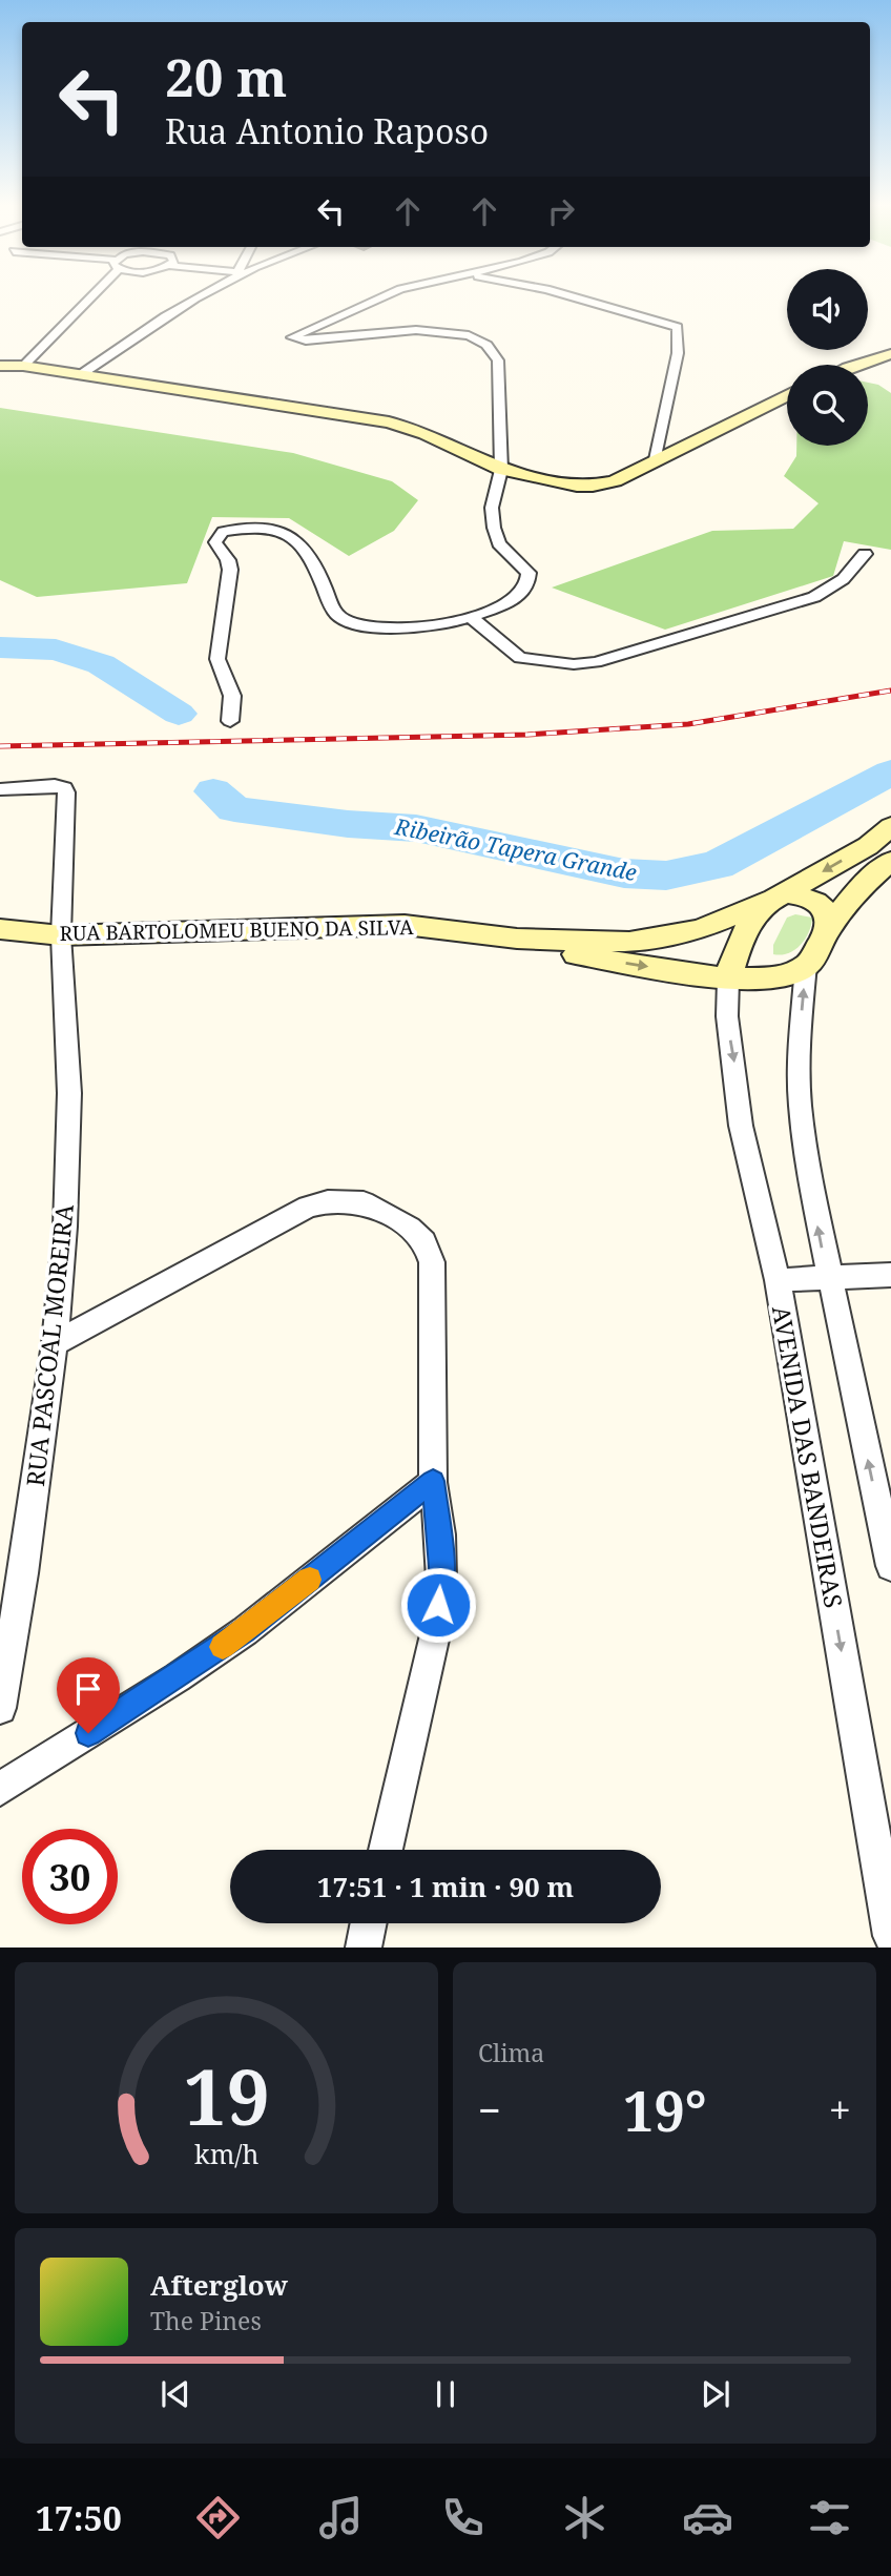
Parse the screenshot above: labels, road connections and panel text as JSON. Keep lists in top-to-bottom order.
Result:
{
  "streets": {
    "main road": ["RUA BARTOLOMEU BUENO DA SILVA"],
    "street": ["RUA PASCOAL MOREIRA", "AVENIDA DAS BANDEIRAS"]
  },
  "crossings": [
    ["RUA BARTOLOMEU BUENO DA SILVA", "RUA PASCOAL MOREIRA"],
    ["RUA BARTOLOMEU BUENO DA SILVA", "AVENIDA DAS BANDEIRAS"]
  ],
  "water": ["Ribeirão Tapera Grande"],
  "page": {
    "turn": ["20 m", "Rua Antonio Raposo"],
    "limit": "30",
    "trip": "17:51 · 1 min · 90 m",
    "tile": "Clima",
    "heat": ["−", "19°", "+"],
    "song": ["Afterglow", "The Pines"],
    "tabs": "17:50",
    "gauge": ["19", "km/h"]
  }
}
